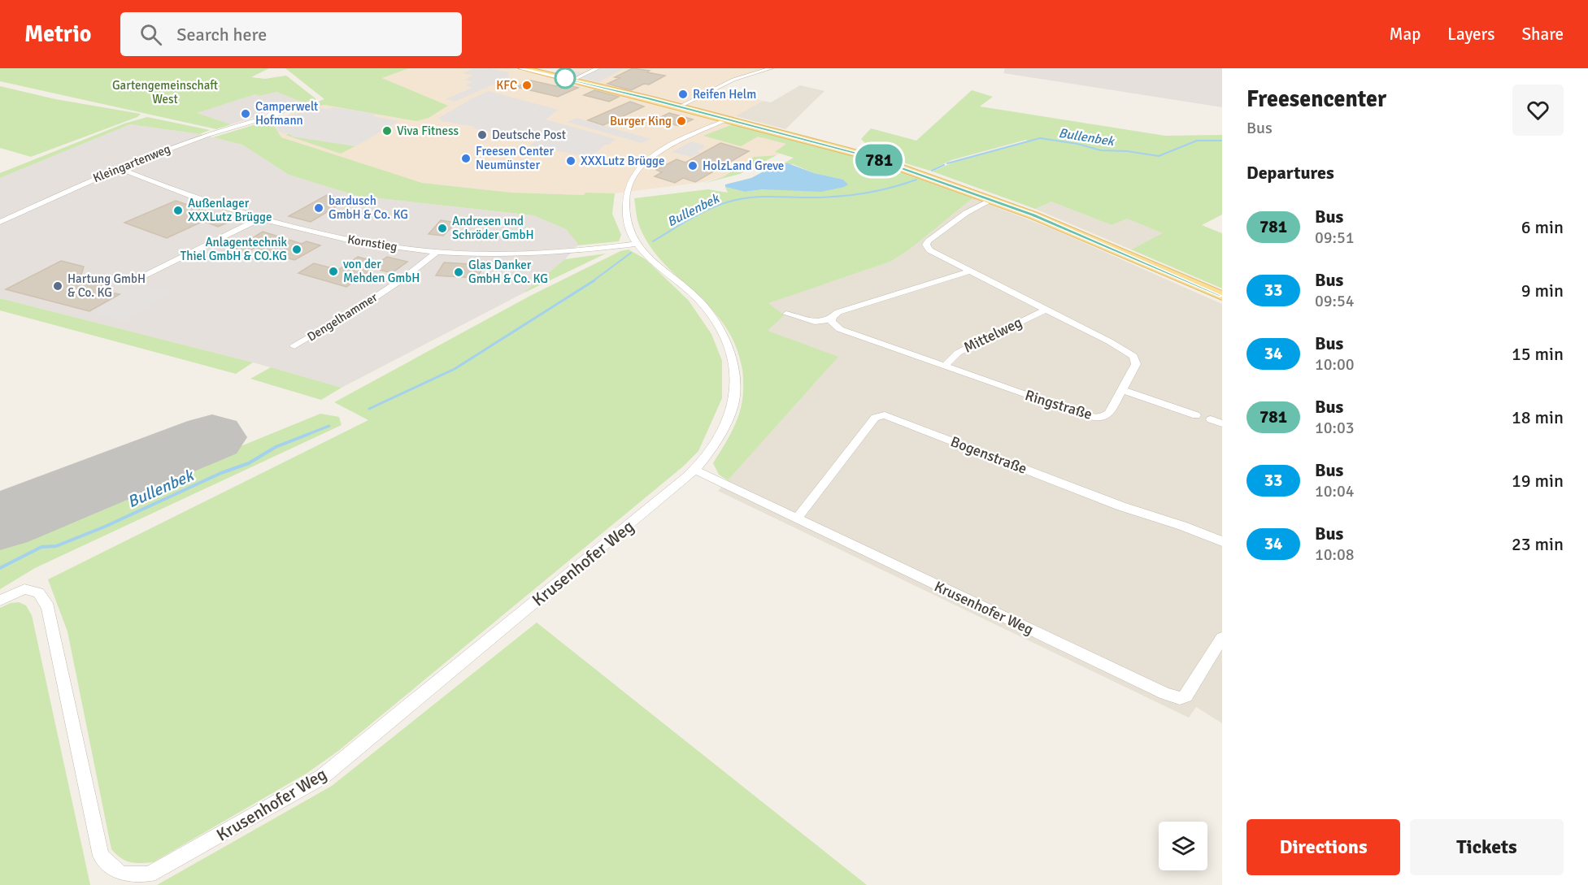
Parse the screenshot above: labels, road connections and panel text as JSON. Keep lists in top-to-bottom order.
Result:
{
  "streets": {
    "street": [
      "Kleingartenweg",
      "Kornstieg",
      "Dengelhammer",
      "Mittelweg",
      "Ringstraße",
      "Bogenstraße",
      "Krusenhofer Weg"
    ]
  },
  "crossings": [
    ["Kleingartenweg", "Kornstieg"],
    ["Kornstieg", "Dengelhammer"],
    ["Kornstieg", "Krusenhofer Weg"],
    ["Mittelweg", "Ringstraße"],
    ["Bogenstraße", "Krusenhofer Weg"]
  ],
  "water": ["Bullenbek"],
  "parks": ["Gartengemeinschaft West"],
  "places": [
    "KFC",
    "Reifen Helm",
    "Camperwelt Hofmann",
    "Burger King",
    "Viva Fitness",
    "Deutsche Post",
    "Freesen Center Neumünster",
    "XXXLutz Brügge",
    "HolzLand Greve",
    "bardusch GmbH & Co. KG",
    "Außenlager XXXLutz Brügge",
    "Andresen und Schröder GmbH",
    "Anlagentechnik Thiel GmbH & CO.KG",
    "von der Mehden GmbH",
    "Glas Danker GmbH & Co. KG",
    "Hartung GmbH & Co. KG"
  ],
  "lines": ["bus line 781"],
  "page": {
    "header": "Metrio",
    "search": "Search here",
    "nav": ["Map", "Layers", "Share"],
    "on_map": "781",
    "heading": [
      ["Freesencenter", "Bus"],
      "Departures"
    ],
    "list": [
      {
        "mark": "781",
        "name": "Bus",
        "note": "09:51",
        "value": "6 min"
      },
      {
        "mark": "33",
        "name": "Bus",
        "note": "09:54",
        "value": "9 min"
      },
      {
        "mark": "34",
        "name": "Bus",
        "note": "10:00",
        "value": "15 min"
      },
      {
        "mark": "781",
        "name": "Bus",
        "note": "10:03",
        "value": "18 min"
      },
      {
        "mark": "33",
        "name": "Bus",
        "note": "10:04",
        "value": "19 min"
      },
      {
        "mark": "34",
        "name": "Bus",
        "note": "10:08",
        "value": "23 min"
      }
    ],
    "buttons": ["Directions", "Tickets"]
  }
}
